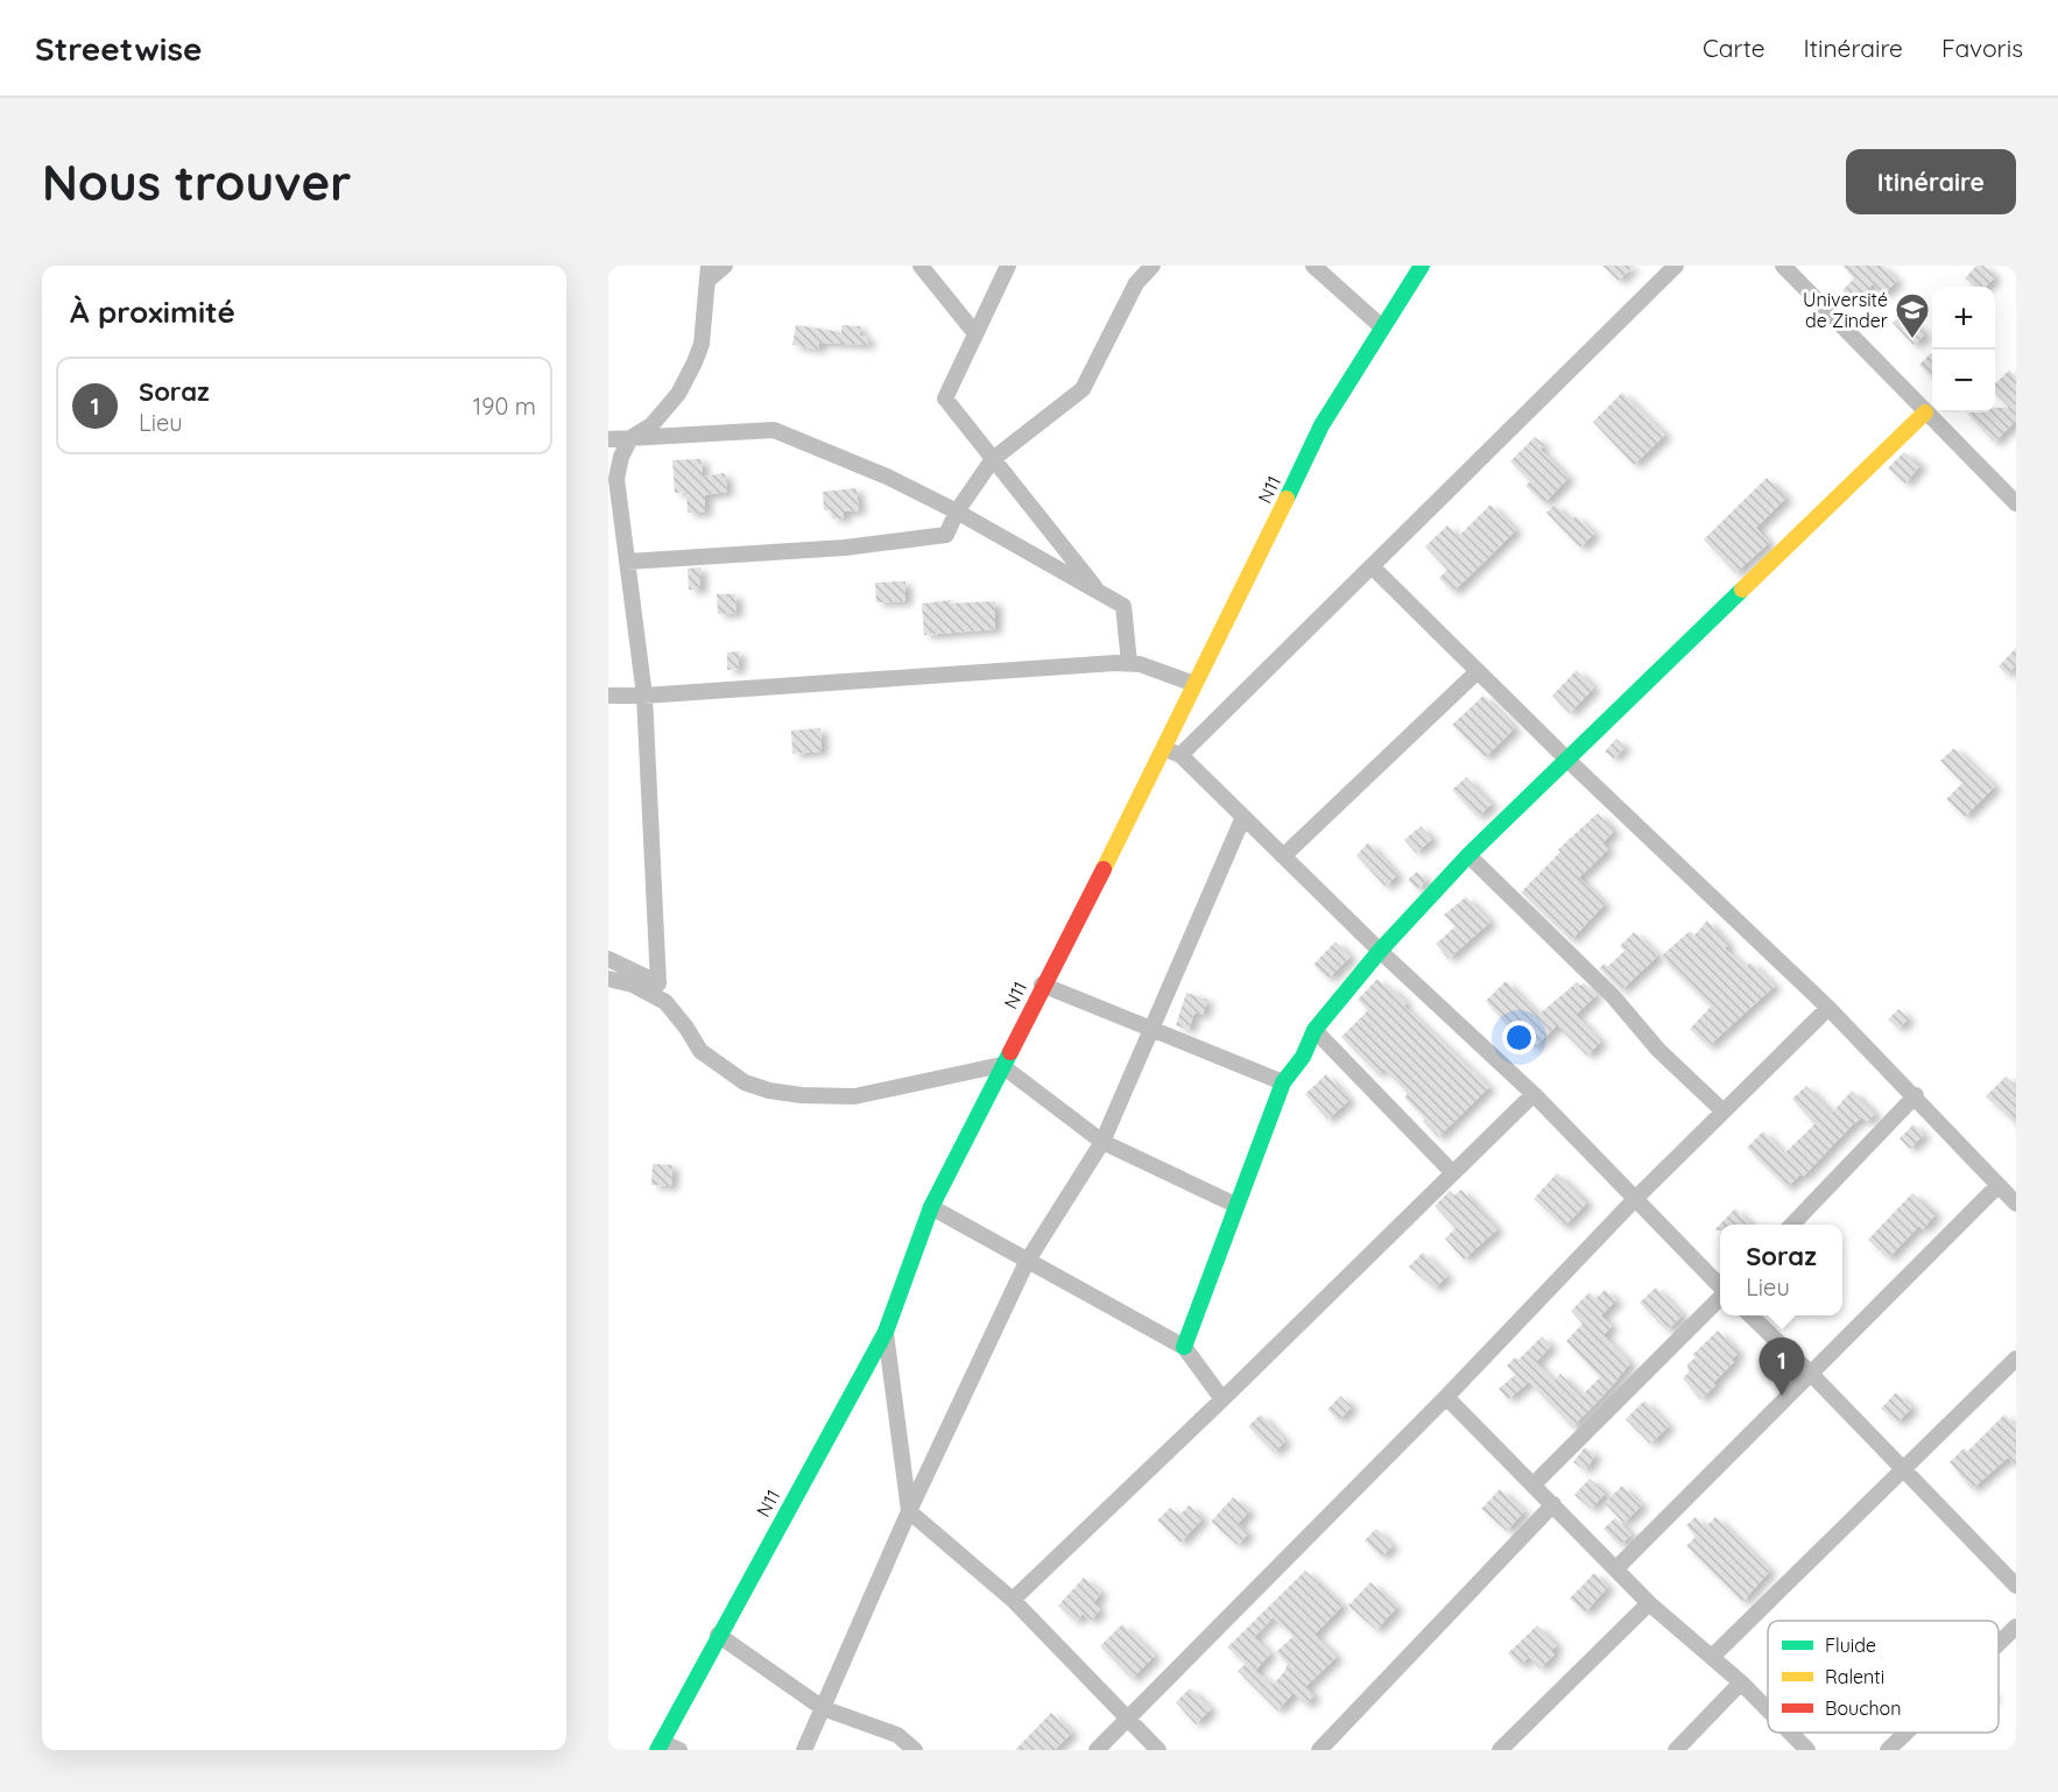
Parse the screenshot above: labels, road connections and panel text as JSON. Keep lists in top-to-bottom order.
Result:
{
  "streets": {
    "main road": ["N11"]
  },
  "places": {
    "school or university": ["Université de Zinder"]
  },
  "legend": ["Fluide", "Ralenti", "Bouchon"],
  "page": {
    "header": "Streetwise",
    "nav": ["Carte", "Itinéraire", "Favoris"],
    "buttons": "Itinéraire",
    "title": "Nous trouver",
    "heading": "À proximité",
    "map_buttons": ["+", "−"],
    "list": [
      {
        "mark": "1",
        "name": "Soraz",
        "note": "Lieu",
        "value": "190 m"
      }
    ],
    "popup": ["Soraz", "Lieu"],
    "pins": "1"
  }
}
